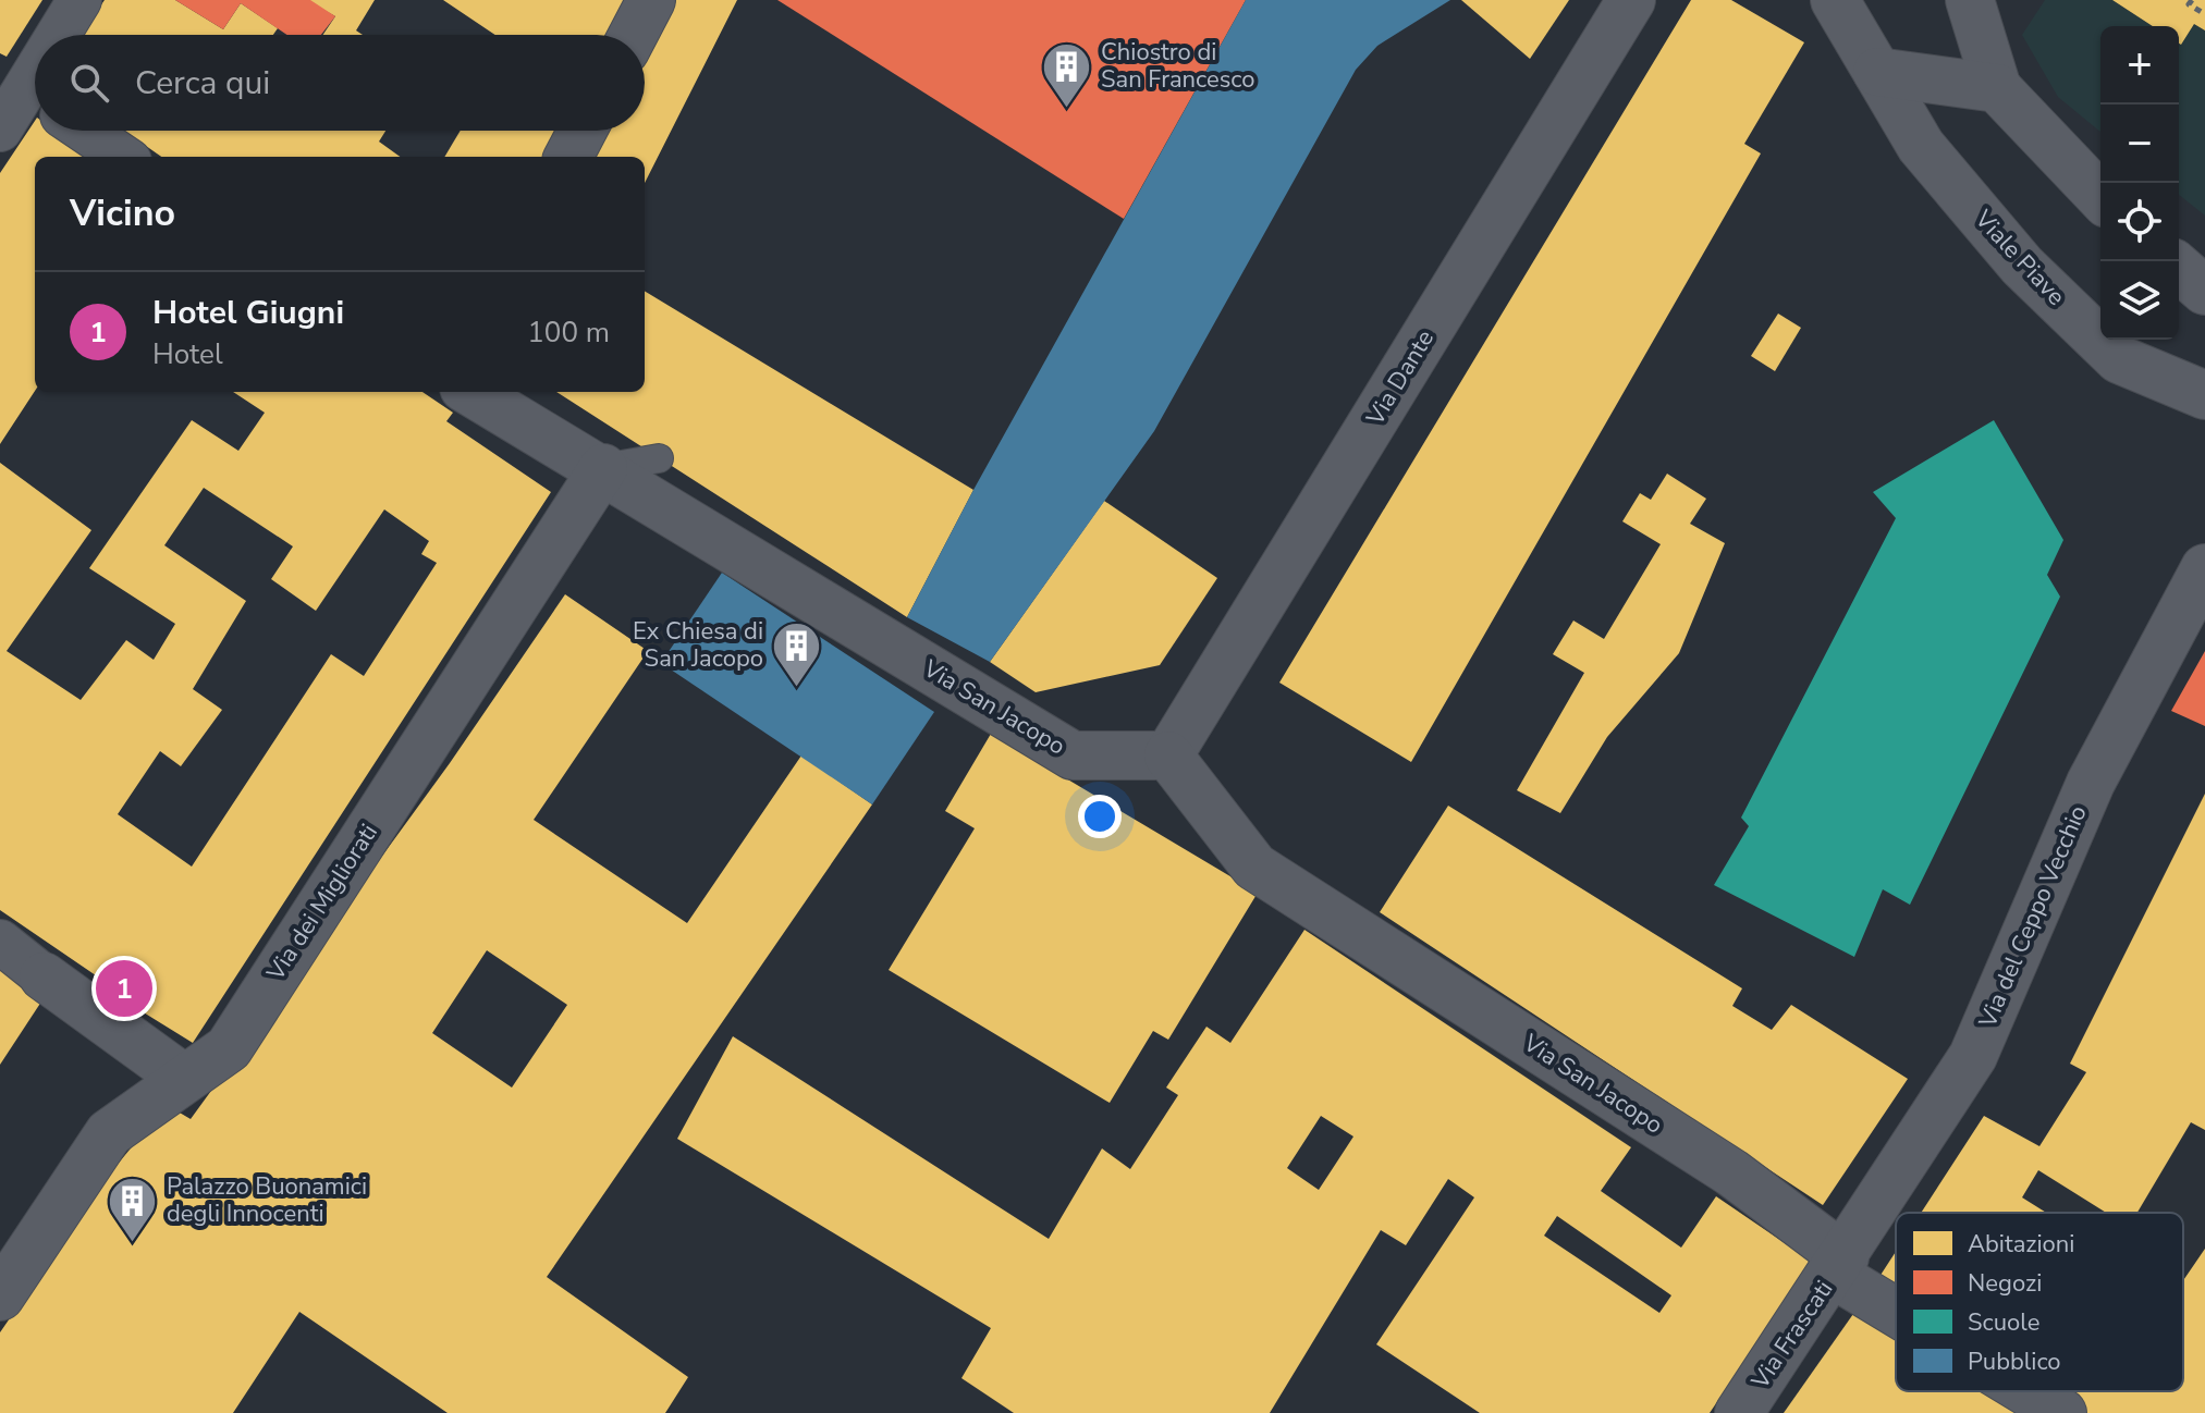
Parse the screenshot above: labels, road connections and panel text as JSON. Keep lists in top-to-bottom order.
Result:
{
  "streets": {
    "street": [
      "Viale Piave",
      "Via Dante",
      "Via San Jacopo",
      "Via dei Migliorati",
      "Via del Ceppo Vecchio",
      "Via Frascati"
    ]
  },
  "crossings": [
    ["Via Dante", "Via San Jacopo"],
    ["Via San Jacopo", "Via dei Migliorati"],
    ["Via San Jacopo", "Via del Ceppo Vecchio"],
    ["Via San Jacopo", "Via Frascati"],
    ["Via del Ceppo Vecchio", "Via Frascati"]
  ],
  "places": {
    "building": ["Chiostro di San Francesco", "Ex Chiesa di San Jacopo", "Palazzo Buonamici degli Innocenti"]
  },
  "legend": [
    "Abitazioni",
    "Negozi",
    "Scuole",
    "Pubblico"
  ],
  "page": {
    "map_buttons": ["+", "−"],
    "search": "Cerca qui",
    "heading": "Vicino",
    "list": [
      {
        "mark": "1",
        "name": "Hotel Giugni",
        "note": "Hotel",
        "value": "100 m"
      }
    ],
    "pins": "1"
  }
}
